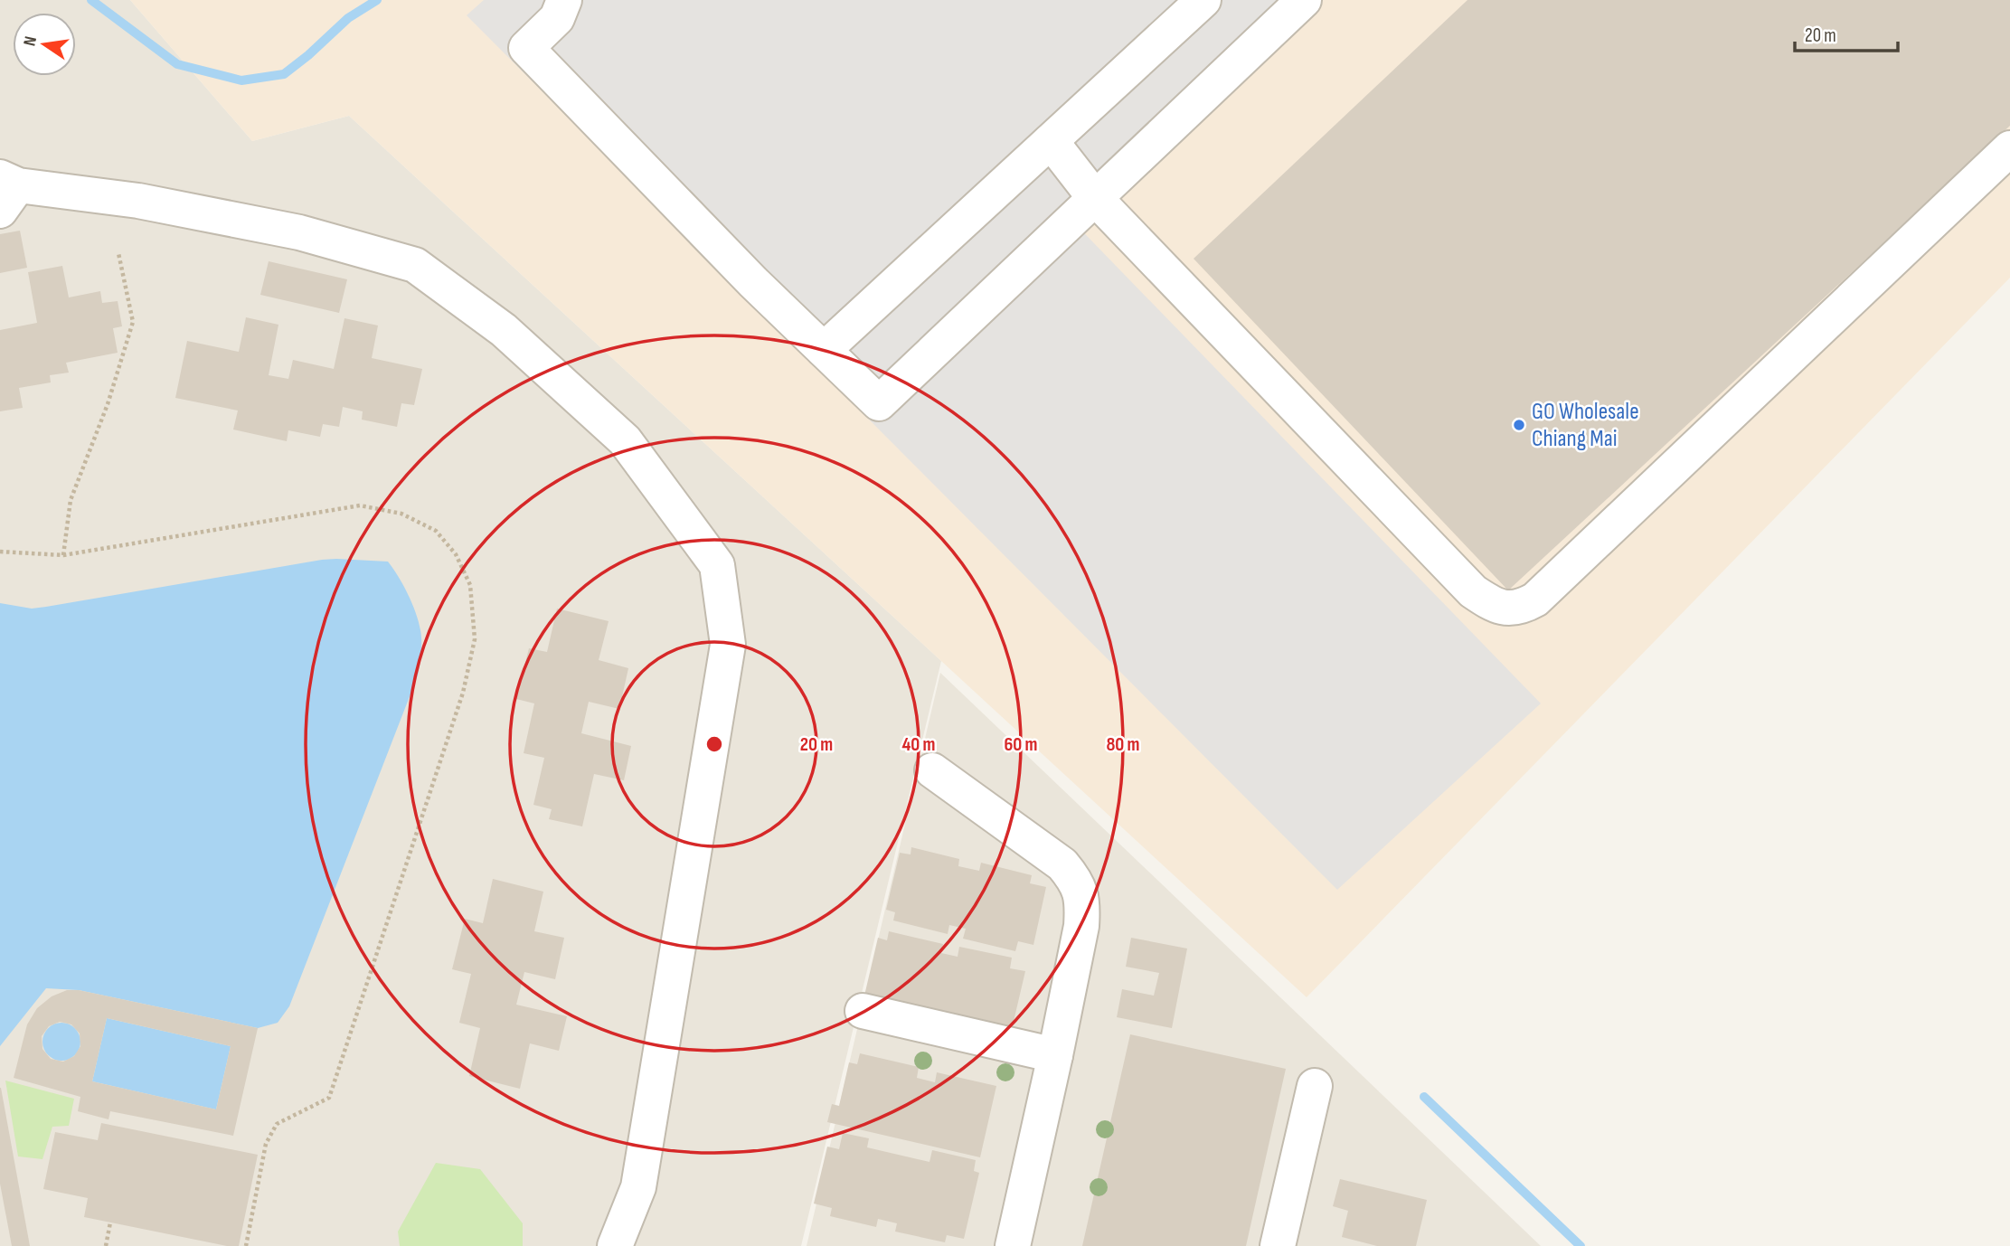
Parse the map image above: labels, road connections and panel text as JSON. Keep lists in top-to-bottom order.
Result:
{
  "places": ["GO Wholesale Chiang Mai"],
  "scale_bar": "20 m",
  "north": "left",
  "rings": [
    "20 m",
    "40 m",
    "60 m",
    "80 m"
  ]
}
